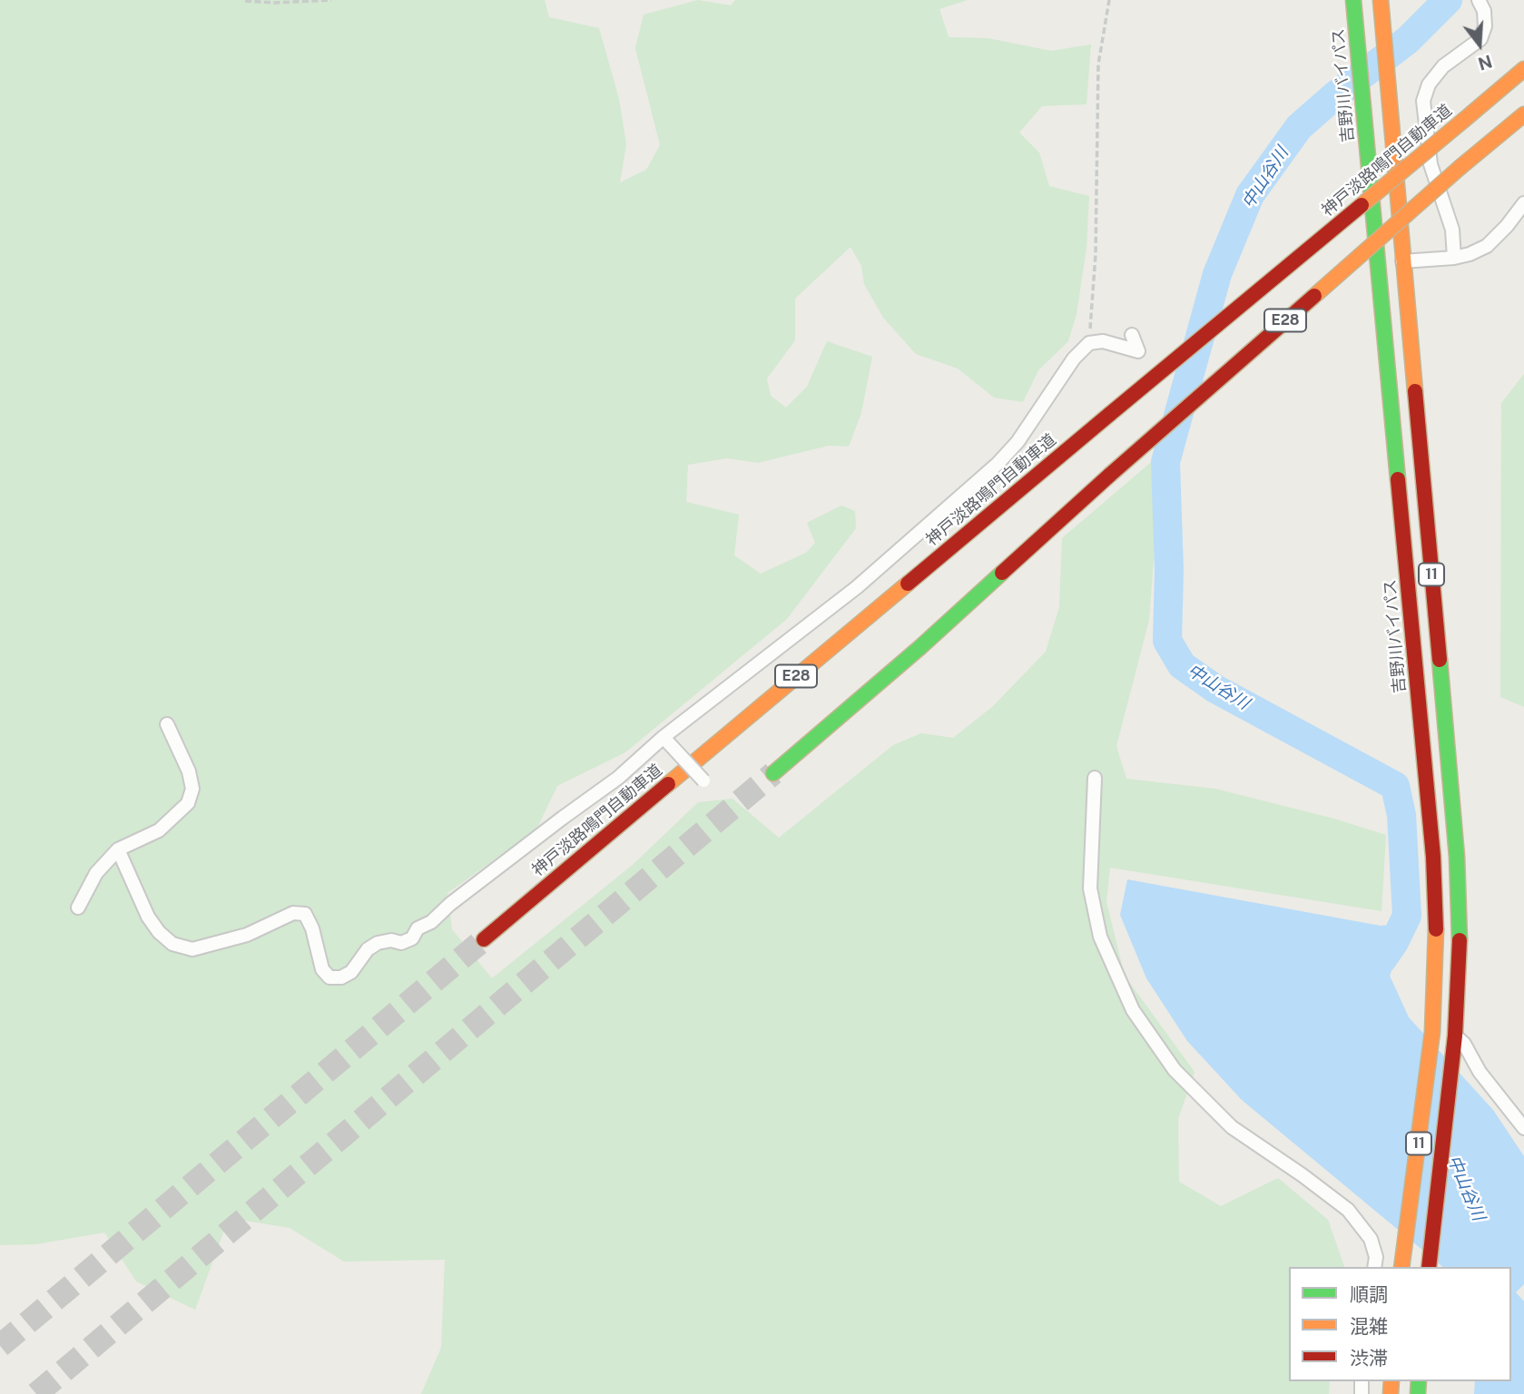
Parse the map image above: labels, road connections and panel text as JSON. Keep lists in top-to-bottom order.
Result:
{
  "streets": {
    "highway": [
      "吉野川バイパス",
      "神戸淡路鳴門自動車道",
      "E28",
      "11"
    ]
  },
  "water": ["中山谷川"],
  "legend": ["順調", "混雑", "渋滞"],
  "north": "bottom"
}
